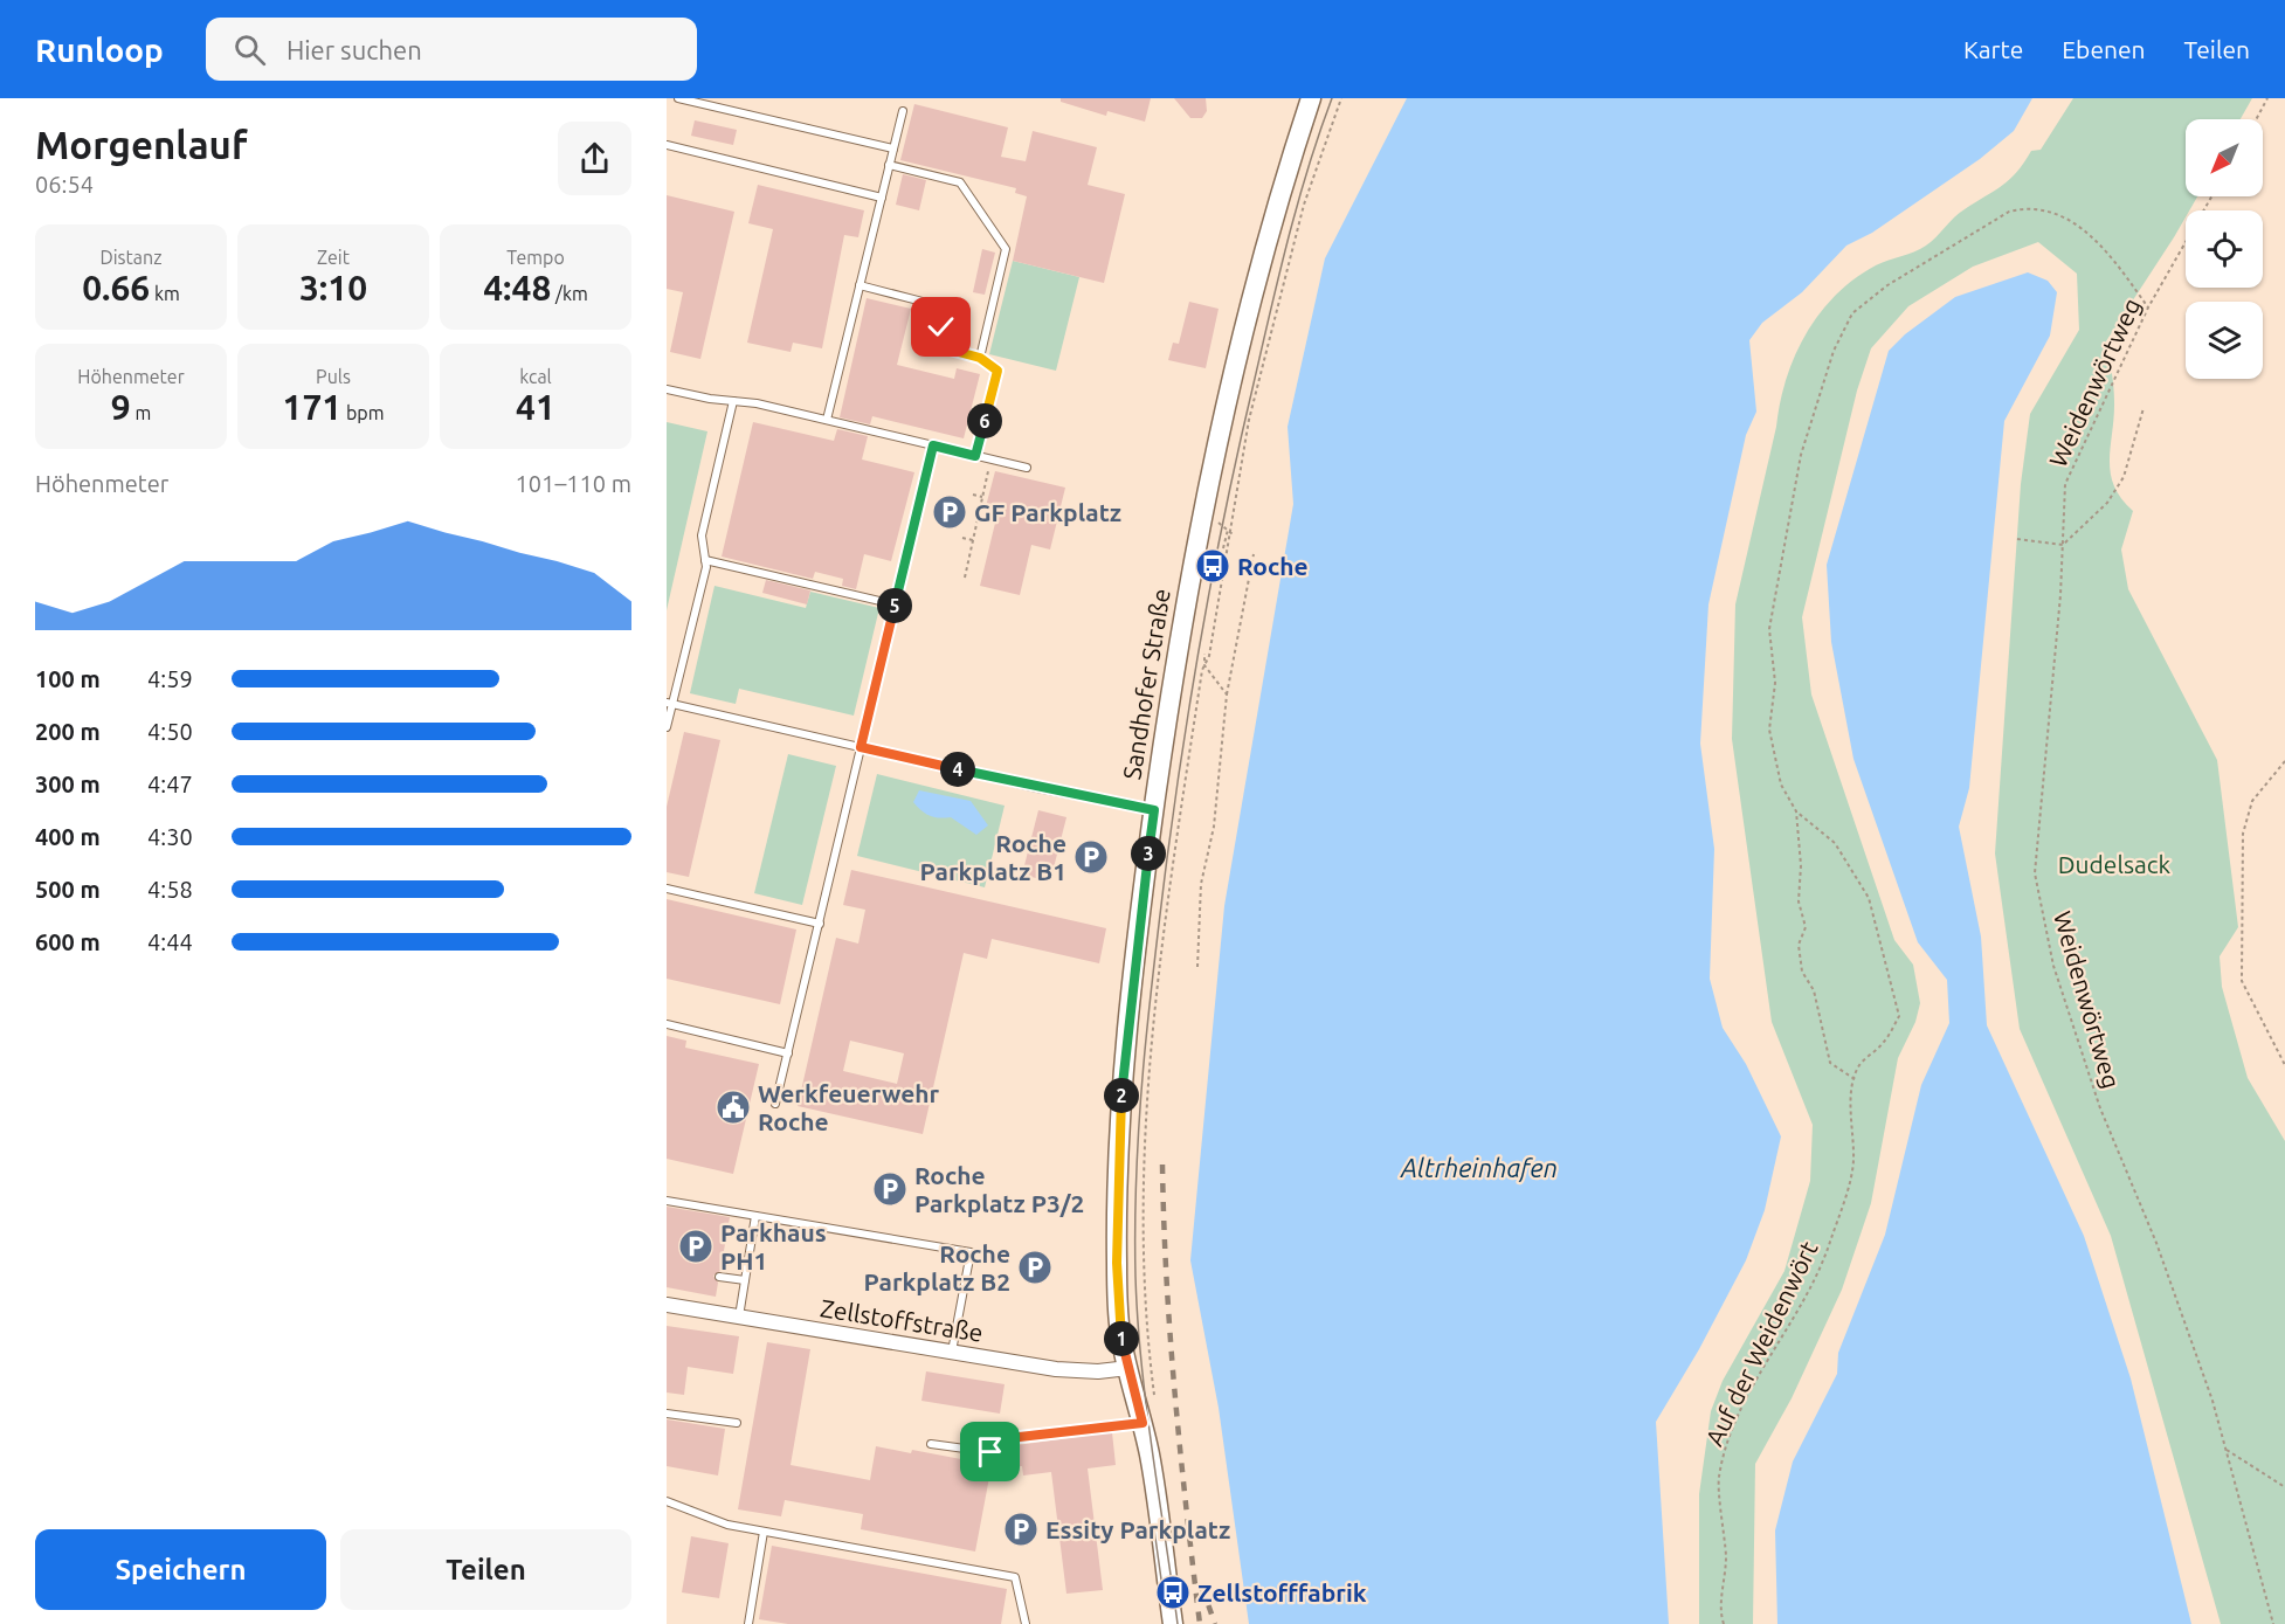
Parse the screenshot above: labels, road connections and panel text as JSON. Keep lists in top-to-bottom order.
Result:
{
  "streets": {
    "street": ["Sandhofer Straße", "Zellstoffstraße"],
    "path": ["Weidenwörtweg", "Auf der Weidenwört"]
  },
  "crossings": [
    ["Sandhofer Straße", "Zellstoffstraße"]
  ],
  "water": ["Altrheinhafen"],
  "parks": ["Dudelsack"],
  "places": {
    "parking": [
      "GF Parkplatz",
      "Roche Parkplatz B1",
      "Roche Parkplatz P3/2",
      "Parkhaus PH1",
      "Roche Parkplatz B2",
      "Essity Parkplatz"
    ],
    "bus stop": ["Roche", "Zellstofffabrik"],
    "public building": ["Werkfeuerwehr Roche"]
  },
  "north": "bottom left",
  "page": {
    "header": "Runloop",
    "search": "Hier suchen",
    "nav": ["Karte", "Ebenen", "Teilen"],
    "heading": ["Morgenlauf", "06:54"],
    "stats": [
      ["Distanz", "0.66 km"],
      ["Zeit", "3:10"],
      ["Tempo", "4:48 /km"],
      ["Höhenmeter", "9 m"],
      ["Puls", "171 bpm"],
      ["kcal", "41"]
    ],
    "pins": [
      "6",
      "5",
      "4",
      "3",
      "2",
      "1"
    ],
    "chart": ["Höhenmeter", "101–110 m"],
    "list": [
      {
        "name": "100 m",
        "note": "4:59"
      },
      {
        "name": "200 m",
        "note": "4:50"
      },
      {
        "name": "300 m",
        "note": "4:47"
      },
      {
        "name": "400 m",
        "note": "4:30"
      },
      {
        "name": "500 m",
        "note": "4:58"
      },
      {
        "name": "600 m",
        "note": "4:44"
      }
    ],
    "buttons": ["Speichern", "Teilen"]
  }
}
